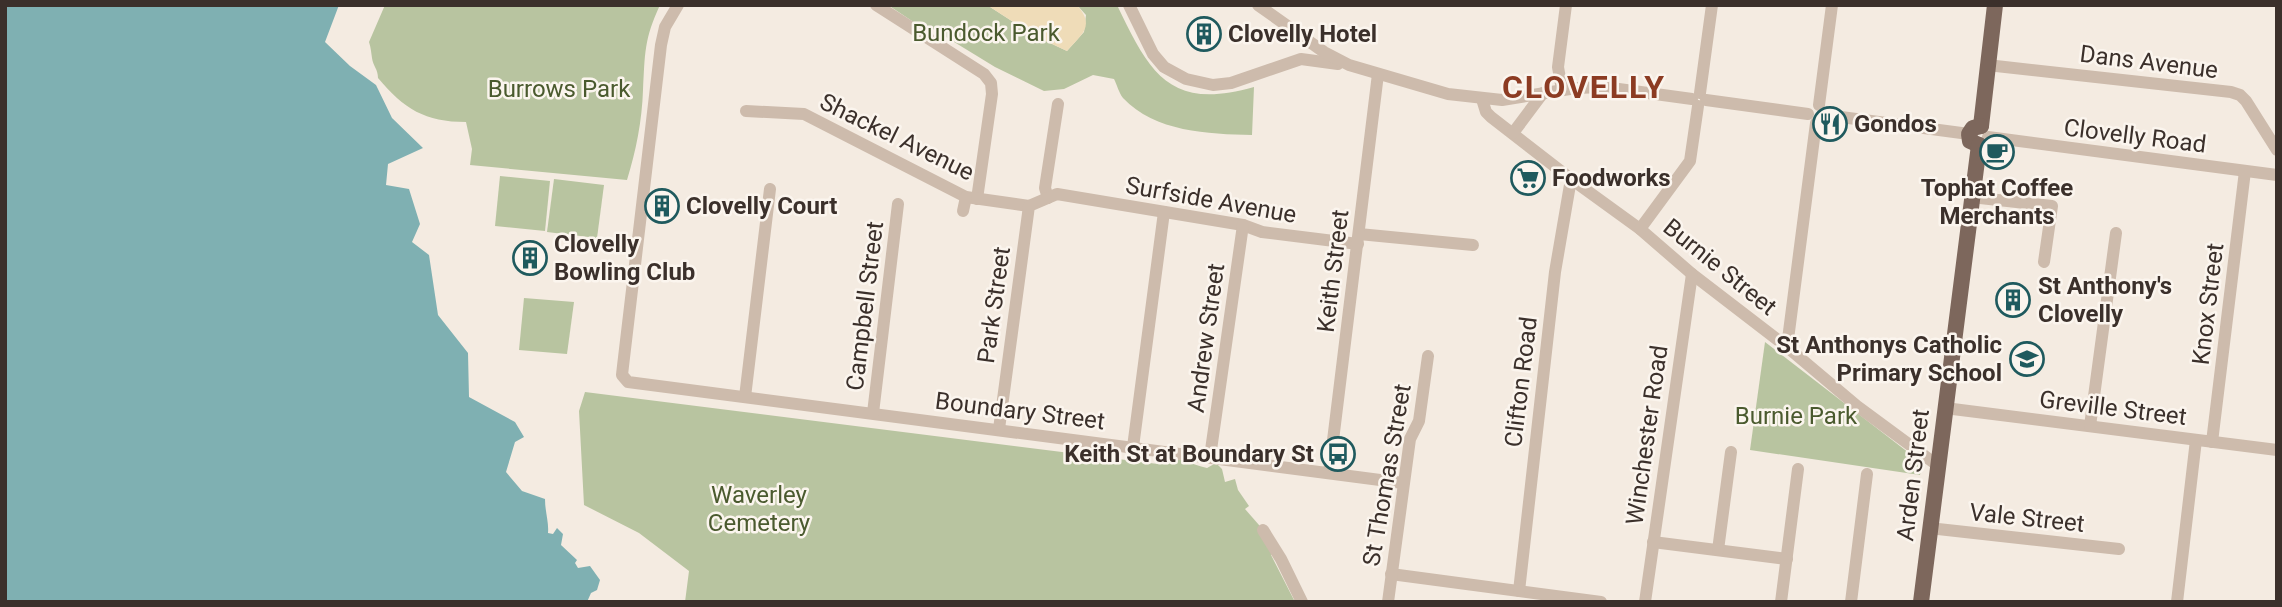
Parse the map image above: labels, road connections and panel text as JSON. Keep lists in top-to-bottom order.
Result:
{
  "streets": {
    "main road": ["Arden Street"],
    "street": [
      "Dans Avenue",
      "Clovelly Road",
      "Shackel Avenue",
      "Surfside Avenue",
      "Burnie Street",
      "Keith Street",
      "Knox Street",
      "Park Street",
      "Campbell Street",
      "Andrew Street",
      "Clifton Road",
      "Greville Street",
      "Boundary Street",
      "Winchester Road",
      "St Thomas Street",
      "Vale Street"
    ]
  },
  "crossings": [
    ["Dans Avenue", "Arden Street"],
    ["Clovelly Road", "Burnie Street"],
    ["Clovelly Road", "Keith Street"],
    ["Clovelly Road", "Knox Street"],
    ["Clovelly Road", "Arden Street"],
    ["Shackel Avenue", "Park Street"],
    ["Surfside Avenue", "Keith Street"],
    ["Surfside Avenue", "Andrew Street"],
    ["Burnie Street", "Clifton Road"],
    ["Burnie Street", "Winchester Road"],
    ["Burnie Street", "Arden Street"],
    ["Keith Street", "Boundary Street"],
    ["Knox Street", "Greville Street"],
    ["Park Street", "Boundary Street"],
    ["Campbell Street", "Boundary Street"],
    ["Andrew Street", "Boundary Street"],
    ["Greville Street", "Arden Street"],
    ["Boundary Street", "St Thomas Street"],
    ["Arden Street", "Vale Street"]
  ],
  "districts": ["CLOVELLY"],
  "parks": [
    "Bundock Park",
    "Burrows Park",
    "Burnie Park",
    "Waverley Cemetery"
  ],
  "places": {
    "building": [
      "Clovelly Hotel",
      "Clovelly Court",
      "Clovelly Bowling Club",
      "St Anthony's Clovelly"
    ],
    "restaurant": ["Gondos"],
    "cafe": ["Tophat Coffee Merchants"],
    "supermarket": ["Foodworks"],
    "school or university": ["St Anthonys Catholic Primary School"],
    "bus stop": ["Keith St at Boundary St"]
  }
}
